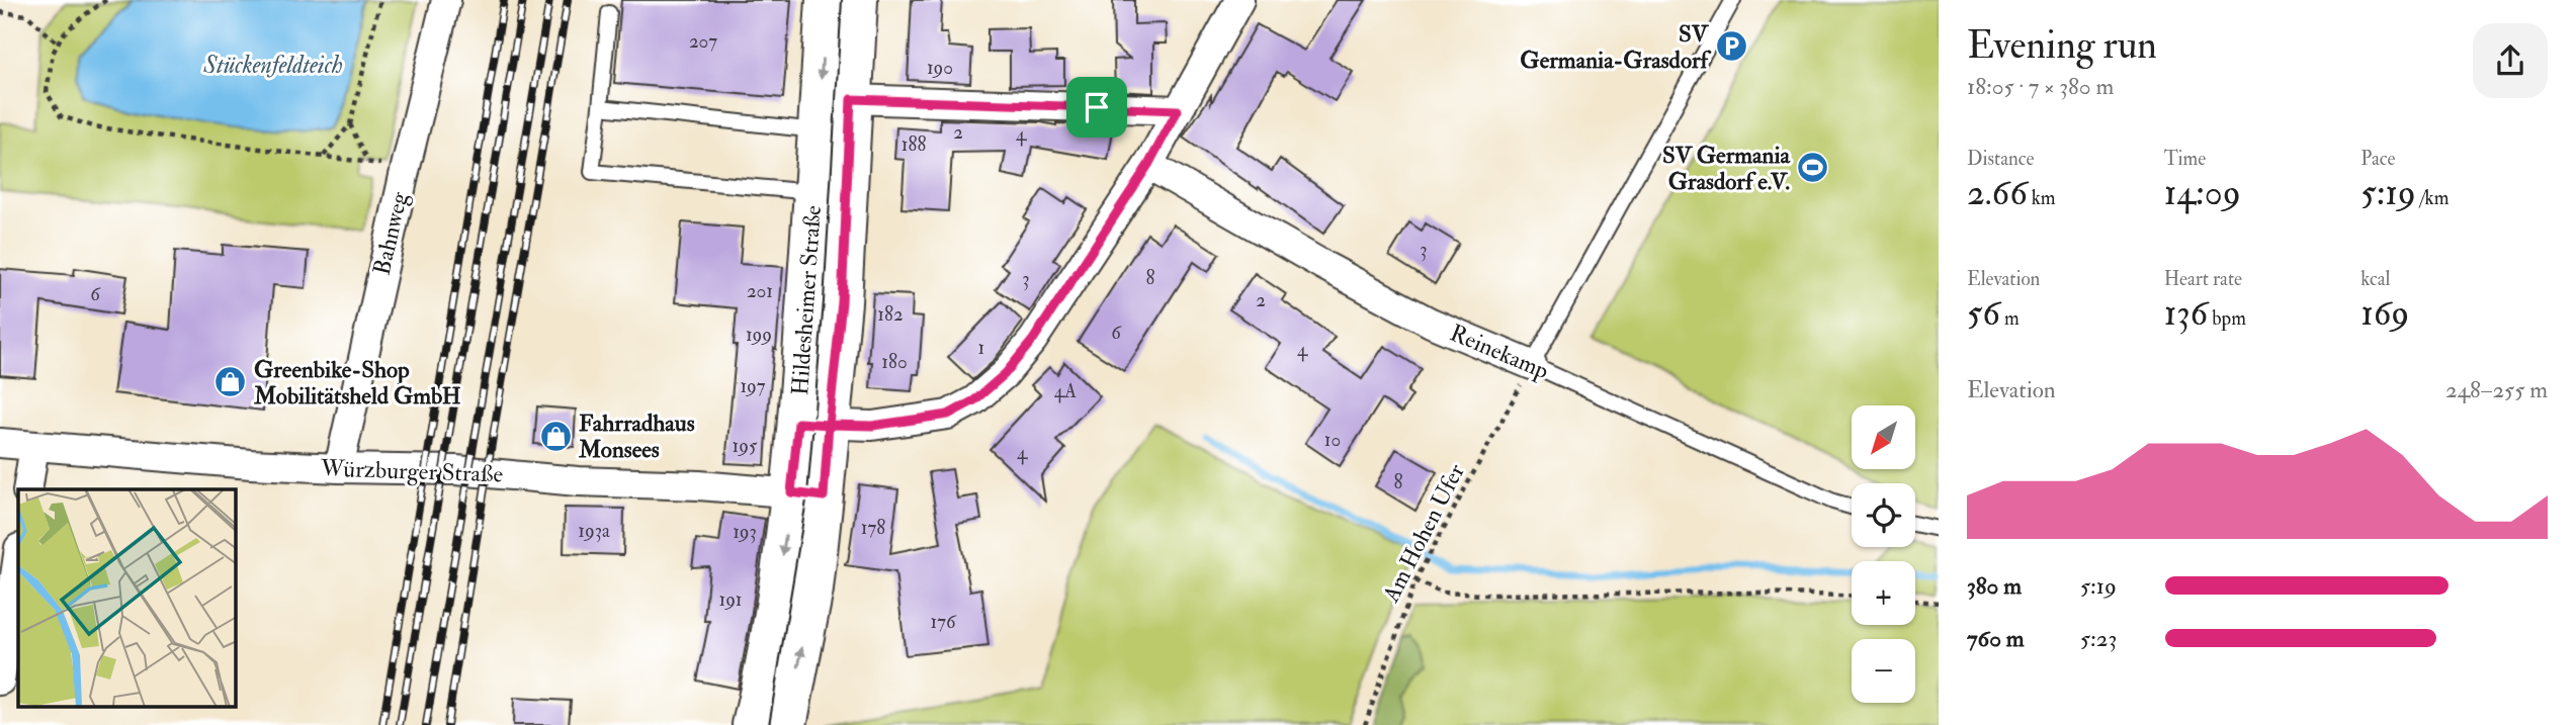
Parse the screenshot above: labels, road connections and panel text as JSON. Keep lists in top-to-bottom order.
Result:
{
  "streets": {
    "street": [
      "Bahnweg",
      "Hildesheimer Straße",
      "Reinekamp",
      "Würzburger Straße"
    ],
    "path": ["Am Hohen Ufer"]
  },
  "crossings": [
    ["Bahnweg", "Würzburger Straße"],
    ["Hildesheimer Straße", "Würzburger Straße"],
    ["Reinekamp", "Am Hohen Ufer"]
  ],
  "water": ["Stückenfeldteich"],
  "places": {
    "parking": ["SV Germania-Grasdorf"],
    "sports": ["SV Germania Grasdorf e.V."],
    "shop": ["Greenbike-Shop Mobilitätsheld GmbH", "Fahrradhaus Monsees"]
  },
  "house_numbers": [
    "207",
    "190",
    "2",
    "4",
    "188",
    "3",
    "8",
    "3",
    "201",
    "6",
    "2",
    "182",
    "6",
    "199",
    "1",
    "4",
    "180",
    "197",
    "4A",
    "10",
    "195",
    "4",
    "8",
    "178",
    "193a",
    "193",
    "191",
    "176"
  ],
  "north": "bottom left",
  "page": {
    "heading": ["Evening run", "18:05 · 7 × 380 m"],
    "stats": [
      ["Distance", "2.66 km"],
      ["Time", "14:09"],
      ["Pace", "5:19 /km"],
      ["Elevation", "56 m"],
      ["Heart rate", "136 bpm"],
      ["kcal", "169"]
    ],
    "chart": ["Elevation", "248–255 m"],
    "map_buttons": ["+", "−"],
    "list": [
      {
        "name": "380 m",
        "note": "5:19"
      },
      {
        "name": "760 m",
        "note": "5:23"
      }
    ]
  }
}
